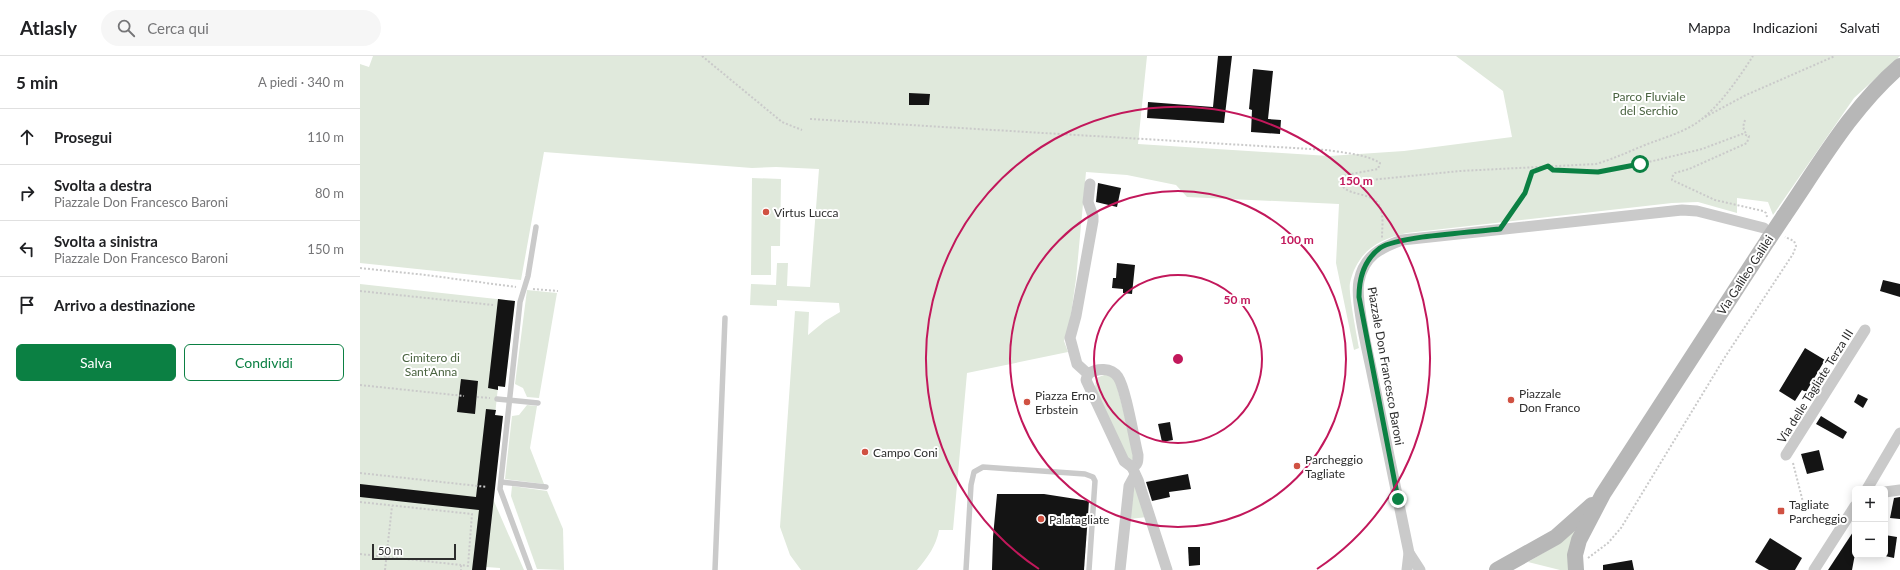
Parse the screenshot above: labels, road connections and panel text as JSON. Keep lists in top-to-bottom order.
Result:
{
  "streets": {
    "main road": ["Via Galileo Galilei"],
    "street": ["Piazzale Don Francesco Baroni", "Via delle Tagliate Terza III"]
  },
  "crossings": [
    ["Via Galileo Galilei", "Piazzale Don Francesco Baroni"]
  ],
  "parks": ["Parco Fluviale del Serchio", "Cimitero di Sant'Anna"],
  "places": {
    "other": [
      "Virtus Lucca",
      "Piazzale Don Franco",
      "Piazza Erno Erbstein",
      "Campo Coni",
      "Parcheggio Tagliate",
      "Palatagliate"
    ],
    "transit": ["Tagliate Parcheggio"]
  },
  "scale_bar": "50 m",
  "page": {
    "header": "Atlasly",
    "search": "Cerca qui",
    "nav": ["Mappa", "Indicazioni", "Salvati"],
    "heading": ["5 min", "A piedi · 340 m"],
    "list": [
      ["Prosegui", "110 m"],
      ["Svolta a destra", "Piazzale Don Francesco Baroni", "80 m"],
      ["Svolta a sinistra", "Piazzale Don Francesco Baroni", "150 m"],
      "Arrivo a destinazione"
    ],
    "buttons": ["Salva", "Condividi"],
    "map_buttons": ["+", "−"],
    "scale": "50 m"
  },
  "rings": ["150 m", "100 m", "50 m"]
}
